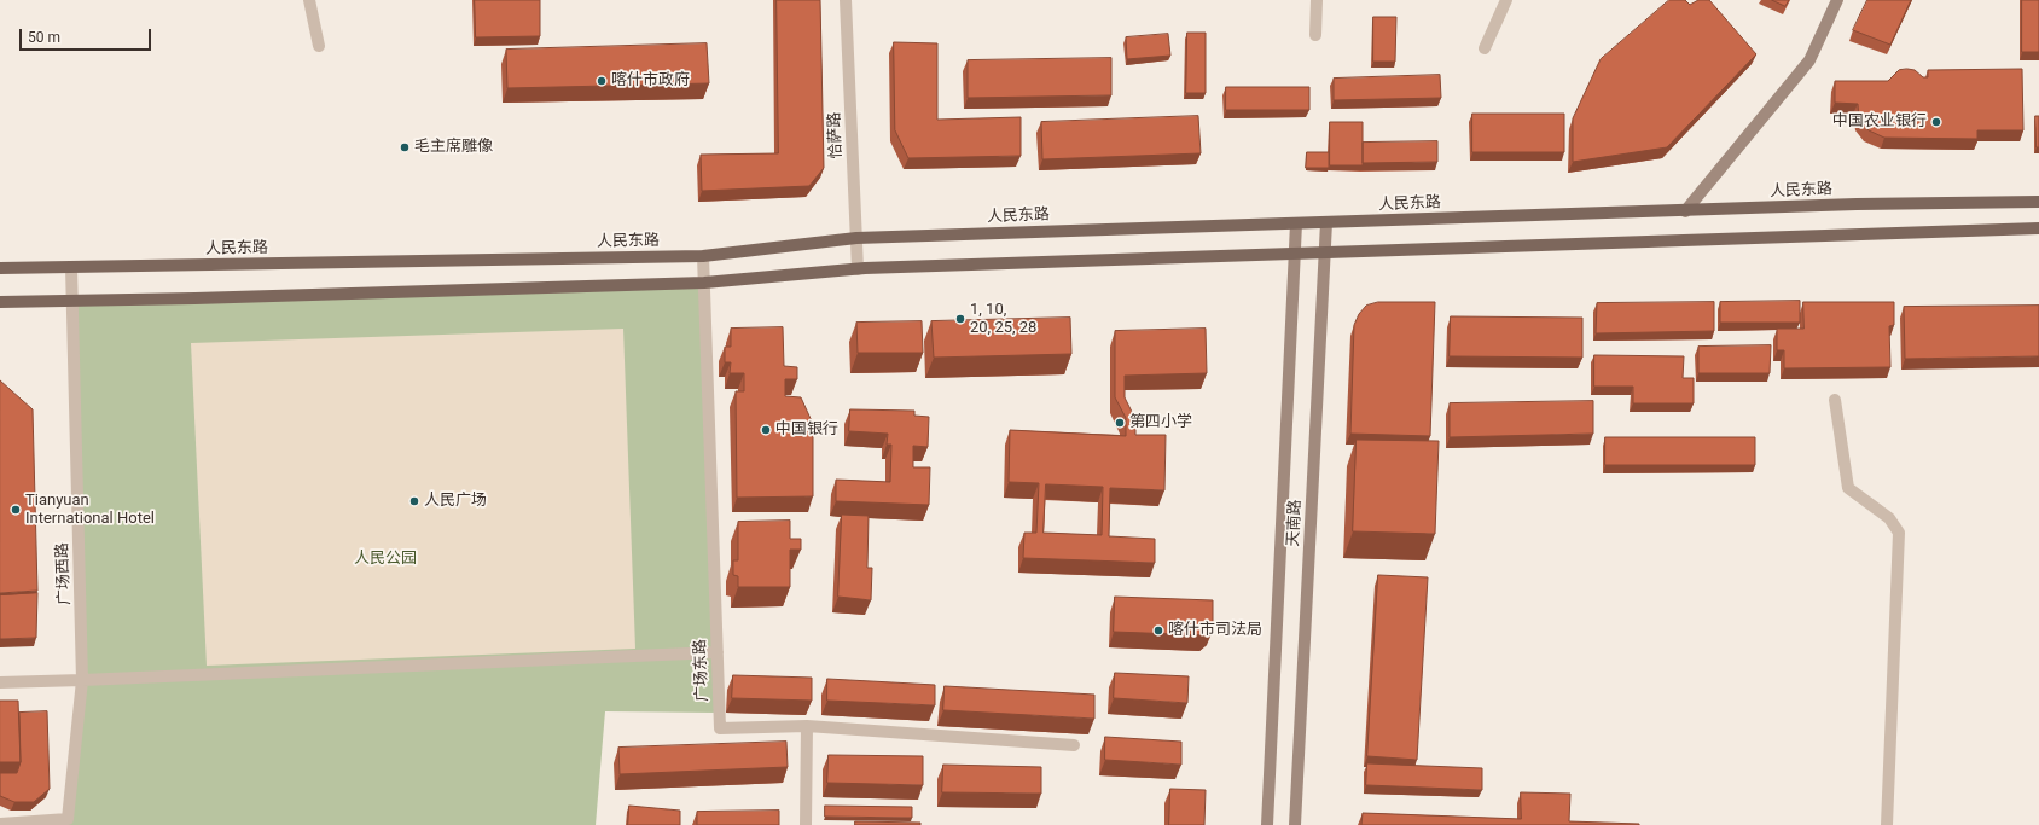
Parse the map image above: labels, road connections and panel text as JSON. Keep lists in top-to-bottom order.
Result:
{
  "streets": {
    "main road": ["人民东路"],
    "street": [
      "恰萨路",
      "天南路",
      "广场西路",
      "广场东路"
    ]
  },
  "crossings": [
    ["恰萨路", "人民东路"],
    ["人民东路", "天南路"],
    ["人民东路", "广场西路"],
    ["人民东路", "广场东路"]
  ],
  "parks": ["人民公园"],
  "places": [
    "喀什市政府",
    "中国农业银行",
    "毛主席雕像",
    "1, 10, 20, 25, 28",
    "第四小学",
    "中国银行",
    "人民广场",
    "Tianyuan International Hotel",
    "喀什市司法局"
  ],
  "scale_bar": "50 m"
}
